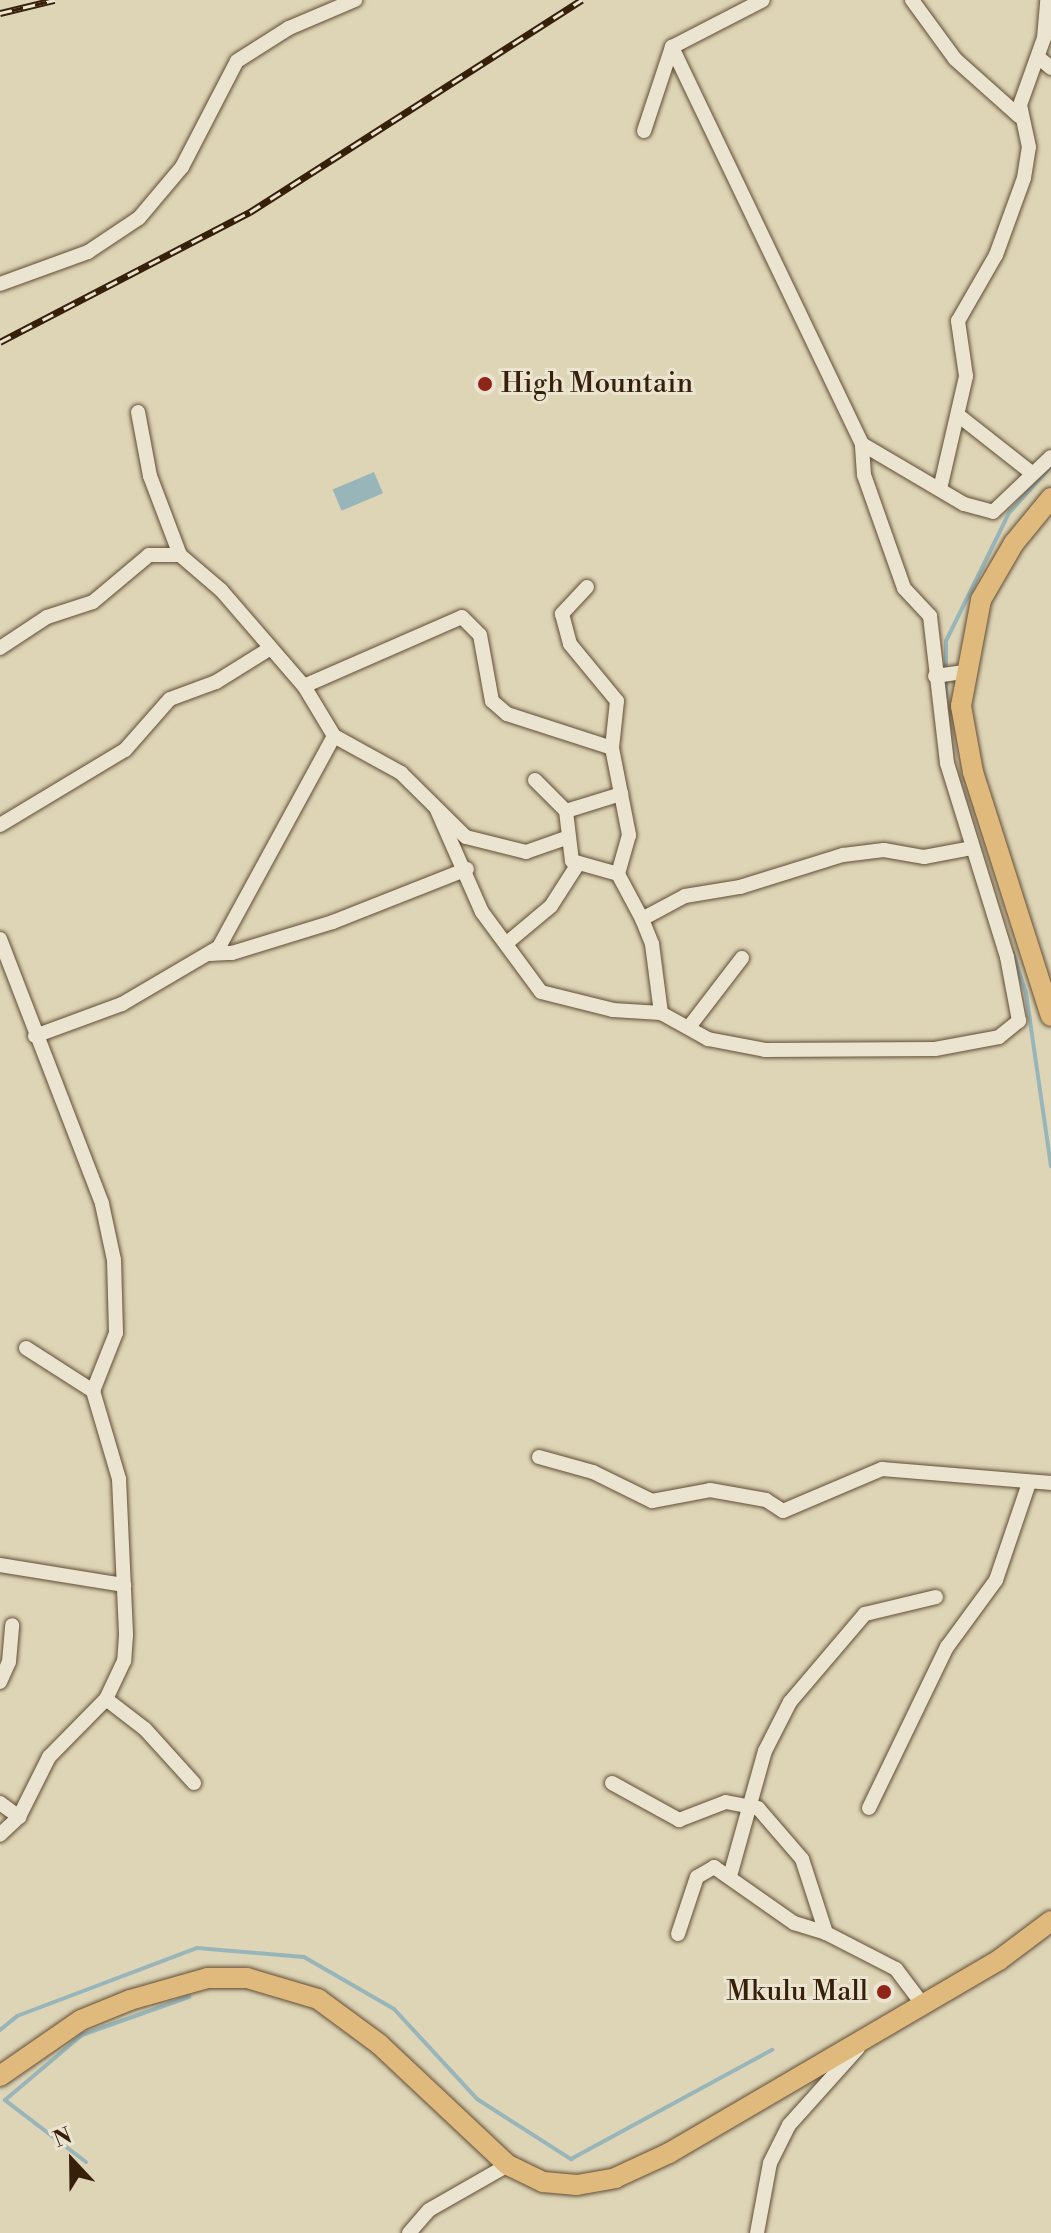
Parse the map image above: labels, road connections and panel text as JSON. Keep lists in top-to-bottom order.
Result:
{
  "places": ["High Mountain", "Mkulu Mall"],
  "north": "top"
}
